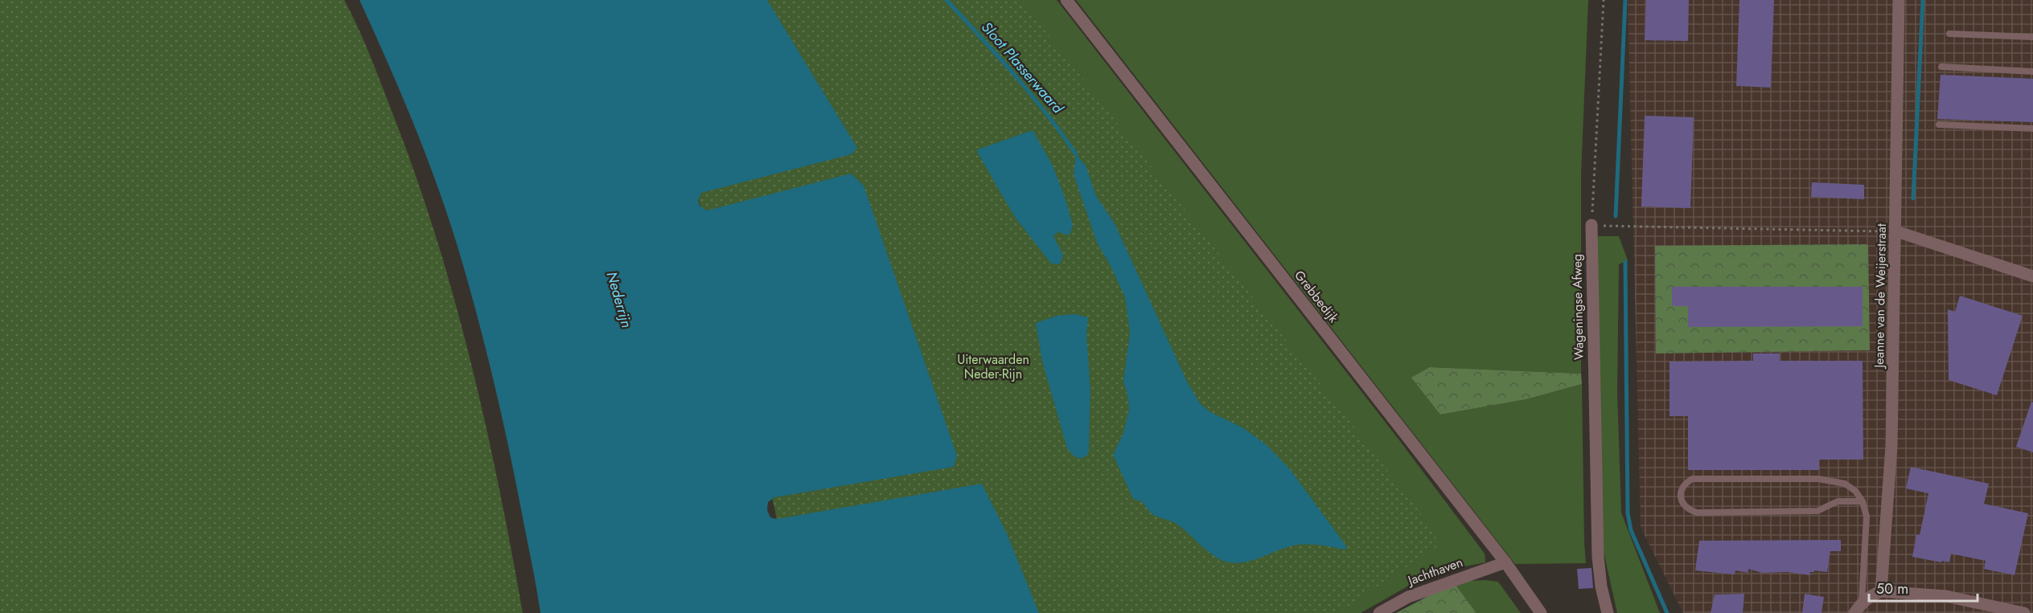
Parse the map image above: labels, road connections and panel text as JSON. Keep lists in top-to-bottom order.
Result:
{
  "streets": {
    "street": [
      "Jeanne van de Weijerstraat",
      "Grebbedijk",
      "Wageningse Afweg",
      "Jachthaven"
    ]
  },
  "crossings": [
    ["Grebbedijk", "Jachthaven"]
  ],
  "water": ["Sloot Plasserwaard", "Nederrijn"],
  "parks": ["Uiterwaarden Neder-Rijn"],
  "scale_bar": "50 m"
}
